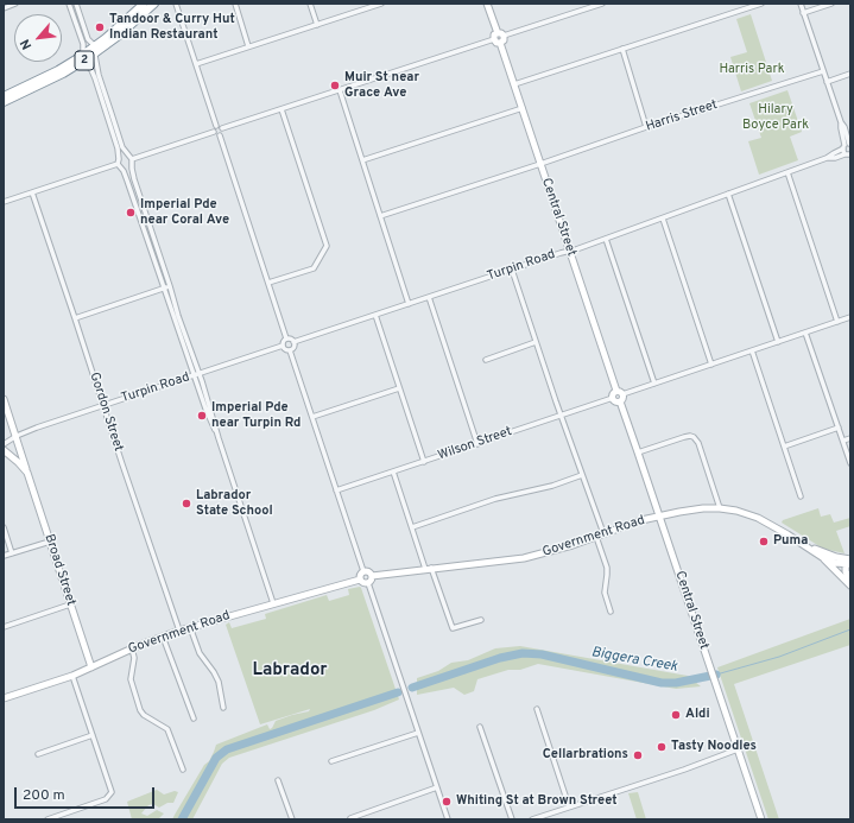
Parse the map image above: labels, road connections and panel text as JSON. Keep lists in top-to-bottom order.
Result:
{
  "streets": {
    "highway": ["2"],
    "main road": ["Central Street", "Government Road", "Broad Street"],
    "street": [
      "Harris Street",
      "Turpin Road",
      "Gordon Street",
      "Wilson Street"
    ]
  },
  "crossings": [
    ["Harris Street", "Central Street"],
    ["Central Street", "Turpin Road"],
    ["Central Street", "Wilson Street"],
    ["Central Street", "Government Road"],
    ["Turpin Road", "Gordon Street"],
    ["Turpin Road", "Broad Street"],
    ["Gordon Street", "Government Road"],
    ["Government Road", "Broad Street"]
  ],
  "districts": ["Labrador"],
  "water": ["Biggera Creek"],
  "parks": ["Harris Park", "Hilary Boyce Park"],
  "places": [
    "Tandoor & Curry Hut Indian Restaurant",
    "Muir St near Grace Ave",
    "Imperial Pde near Coral Ave",
    "Imperial Pde near Turpin Rd",
    "Labrador State School",
    "Puma",
    "Aldi",
    "Tasty Noodles",
    "Cellarbrations",
    "Whiting St at Brown Street"
  ],
  "scale_bar": "200 m",
  "north": "bottom left"
}
